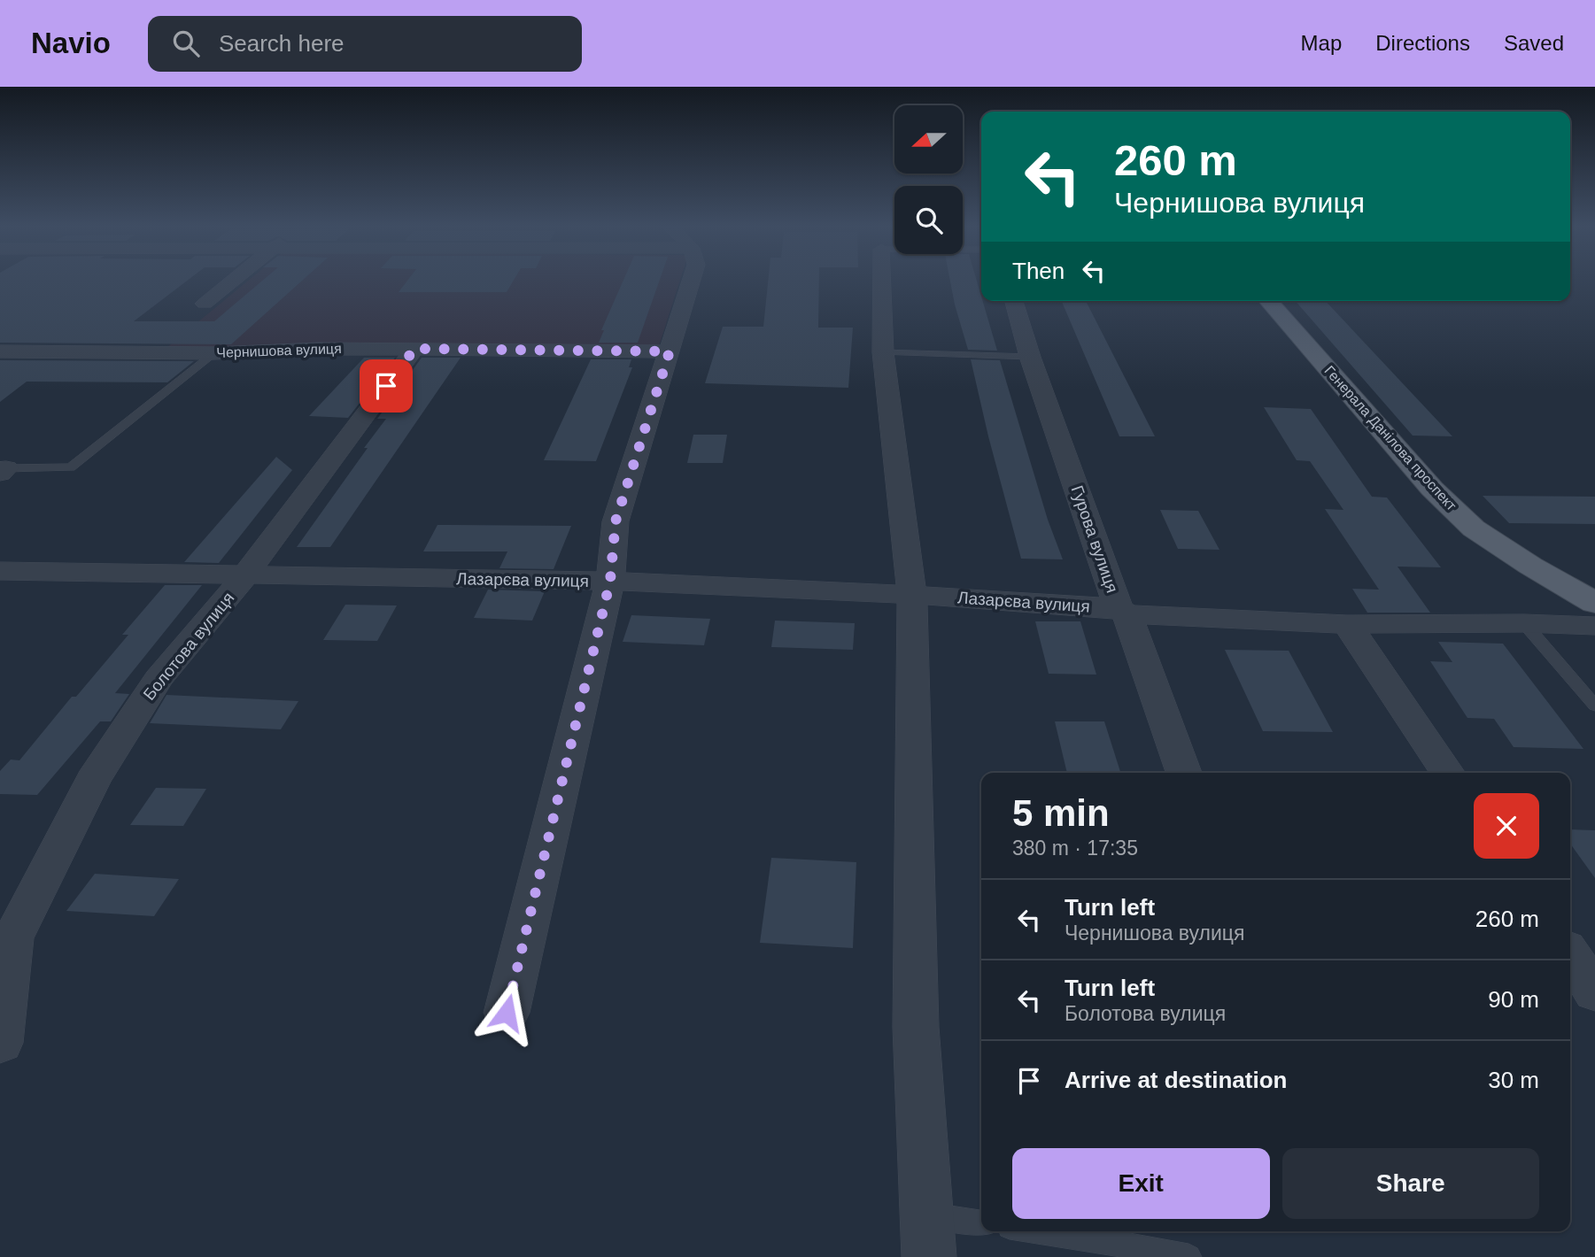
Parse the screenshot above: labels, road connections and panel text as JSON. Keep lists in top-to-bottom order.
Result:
{
  "streets": {
    "main road": ["Генерала Данілова проспект"],
    "street": [
      "Чернишова вулиця",
      "Гурова вулиця",
      "Лазарєва вулиця",
      "Болотова вулиця"
    ]
  },
  "crossings": [
    ["Чернишова вулиця", "Болотова вулиця"],
    ["Гурова вулиця", "Лазарєва вулиця"],
    ["Лазарєва вулиця", "Болотова вулиця"]
  ],
  "north": "left",
  "page": {
    "header": "Navio",
    "search": "Search here",
    "nav": ["Map", "Directions", "Saved"],
    "turn": ["260 m", "Чернишова вулиця"],
    "then": "Then",
    "heading": ["5 min", "380 m · 17:35"],
    "list": [
      {
        "name": "Turn left",
        "note": "Чернишова вулиця",
        "value": "260 m"
      },
      {
        "name": "Turn left",
        "note": "Болотова вулиця",
        "value": "90 m"
      },
      {
        "name": "Arrive at destination",
        "value": "30 m"
      }
    ],
    "buttons": ["Exit", "Share"]
  }
}
